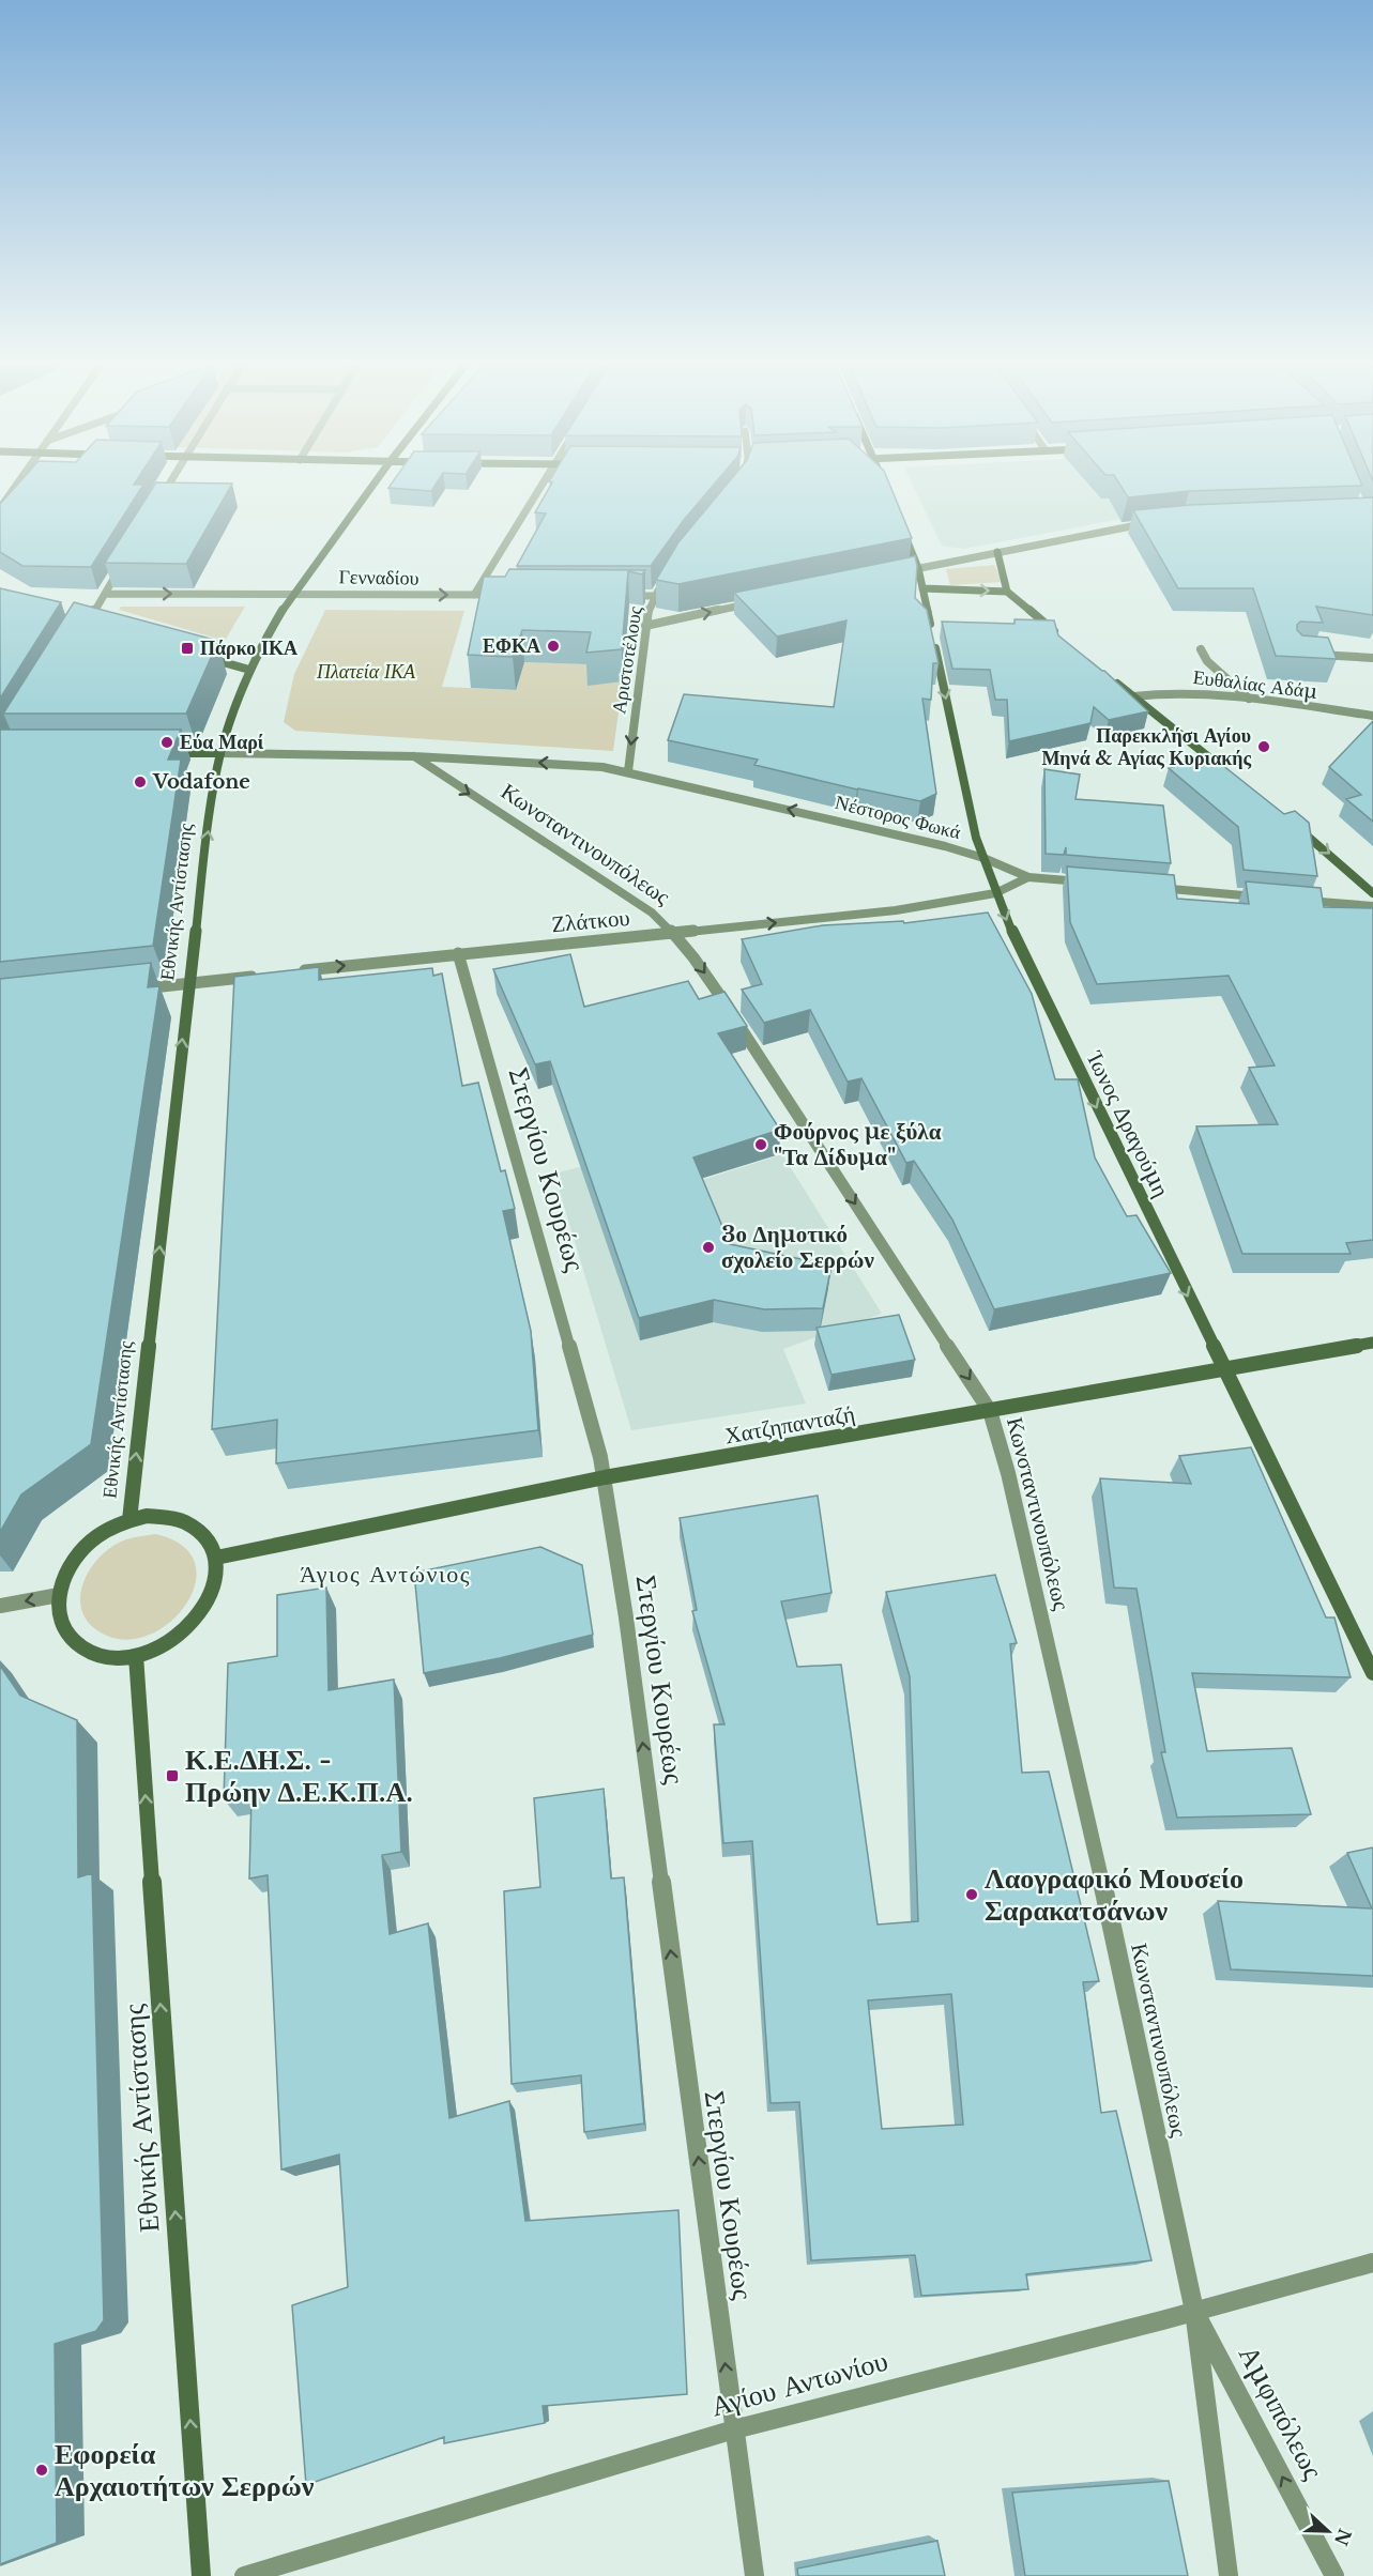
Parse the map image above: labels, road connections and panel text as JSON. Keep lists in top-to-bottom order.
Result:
{
  "streets": {
    "main road": ["Εθνικής Αντίστασης", "Ίωνος Δραγούμη", "Χατζηπανταζή"],
    "street": [
      "Γενναδίου",
      "Αριστοτέλους",
      "Ευθαλίας Αδάμ",
      "Νέστορος Φωκά",
      "Κωνσταντινουπόλεως",
      "Ζλάτκου",
      "Στεργίου Κουρέως",
      "Αγίου Αντωνίου",
      "Αμφιπόλεως"
    ]
  },
  "crossings": [
    ["Γενναδίου", "Εθνικής Αντίστασης"],
    ["Αριστοτέλους", "Νέστορος Φωκά"],
    ["Νέστορος Φωκά", "Κωνσταντινουπόλεως"],
    ["Νέστορος Φωκά", "Ζλάτκου"],
    ["Νέστορος Φωκά", "Ίωνος Δραγούμη"],
    ["Κωνσταντινουπόλεως", "Ζλάτκου"],
    ["Κωνσταντινουπόλεως", "Χατζηπανταζή"],
    ["Κωνσταντινουπόλεως", "Αγίου Αντωνίου"],
    ["Κωνσταντινουπόλεως", "Αμφιπόλεως"],
    ["Εθνικής Αντίστασης", "Χατζηπανταζή"],
    ["Ζλάτκου", "Ίωνος Δραγούμη"],
    ["Ζλάτκου", "Στεργίου Κουρέως"],
    ["Ίωνος Δραγούμη", "Χατζηπανταζή"],
    ["Στεργίου Κουρέως", "Χατζηπανταζή"],
    ["Στεργίου Κουρέως", "Αγίου Αντωνίου"],
    ["Αγίου Αντωνίου", "Αμφιπόλεως"]
  ],
  "one_way": [
    "Γενναδίου",
    "Αριστοτέλους",
    "Νέστορος Φωκά",
    "Κωνσταντινουπόλεως",
    "Εθνικής Αντίστασης",
    "Ζλάτκου",
    "Ίωνος Δραγούμη",
    "Στεργίου Κουρέως",
    "Αμφιπόλεως"
  ],
  "districts": ["Άγιος Αντώνιος"],
  "parks": ["Πλατεία ΙΚΑ"],
  "places": {
    "other": [
      "ΕΦΚΑ",
      "Εύα Μαρί",
      "Παρεκκλήσι Αγίου Μηνά & Αγίας Κυριακής",
      "Vodafone",
      "Φούρνος με ξύλα \"Τα Δίδυμα\"",
      "3ο Δημοτικό σχολείο Σερρών",
      "Λαογραφικό Μουσείο Σαρακατσάνων",
      "Εφορεία Αρχαιοτήτων Σερρών"
    ],
    "transit": ["Πάρκο ΙΚΑ", "Κ.Ε.ΔΗ.Σ. - Πρώην Δ.Ε.Κ.Π.Α."]
  },
  "north": "right"
}
